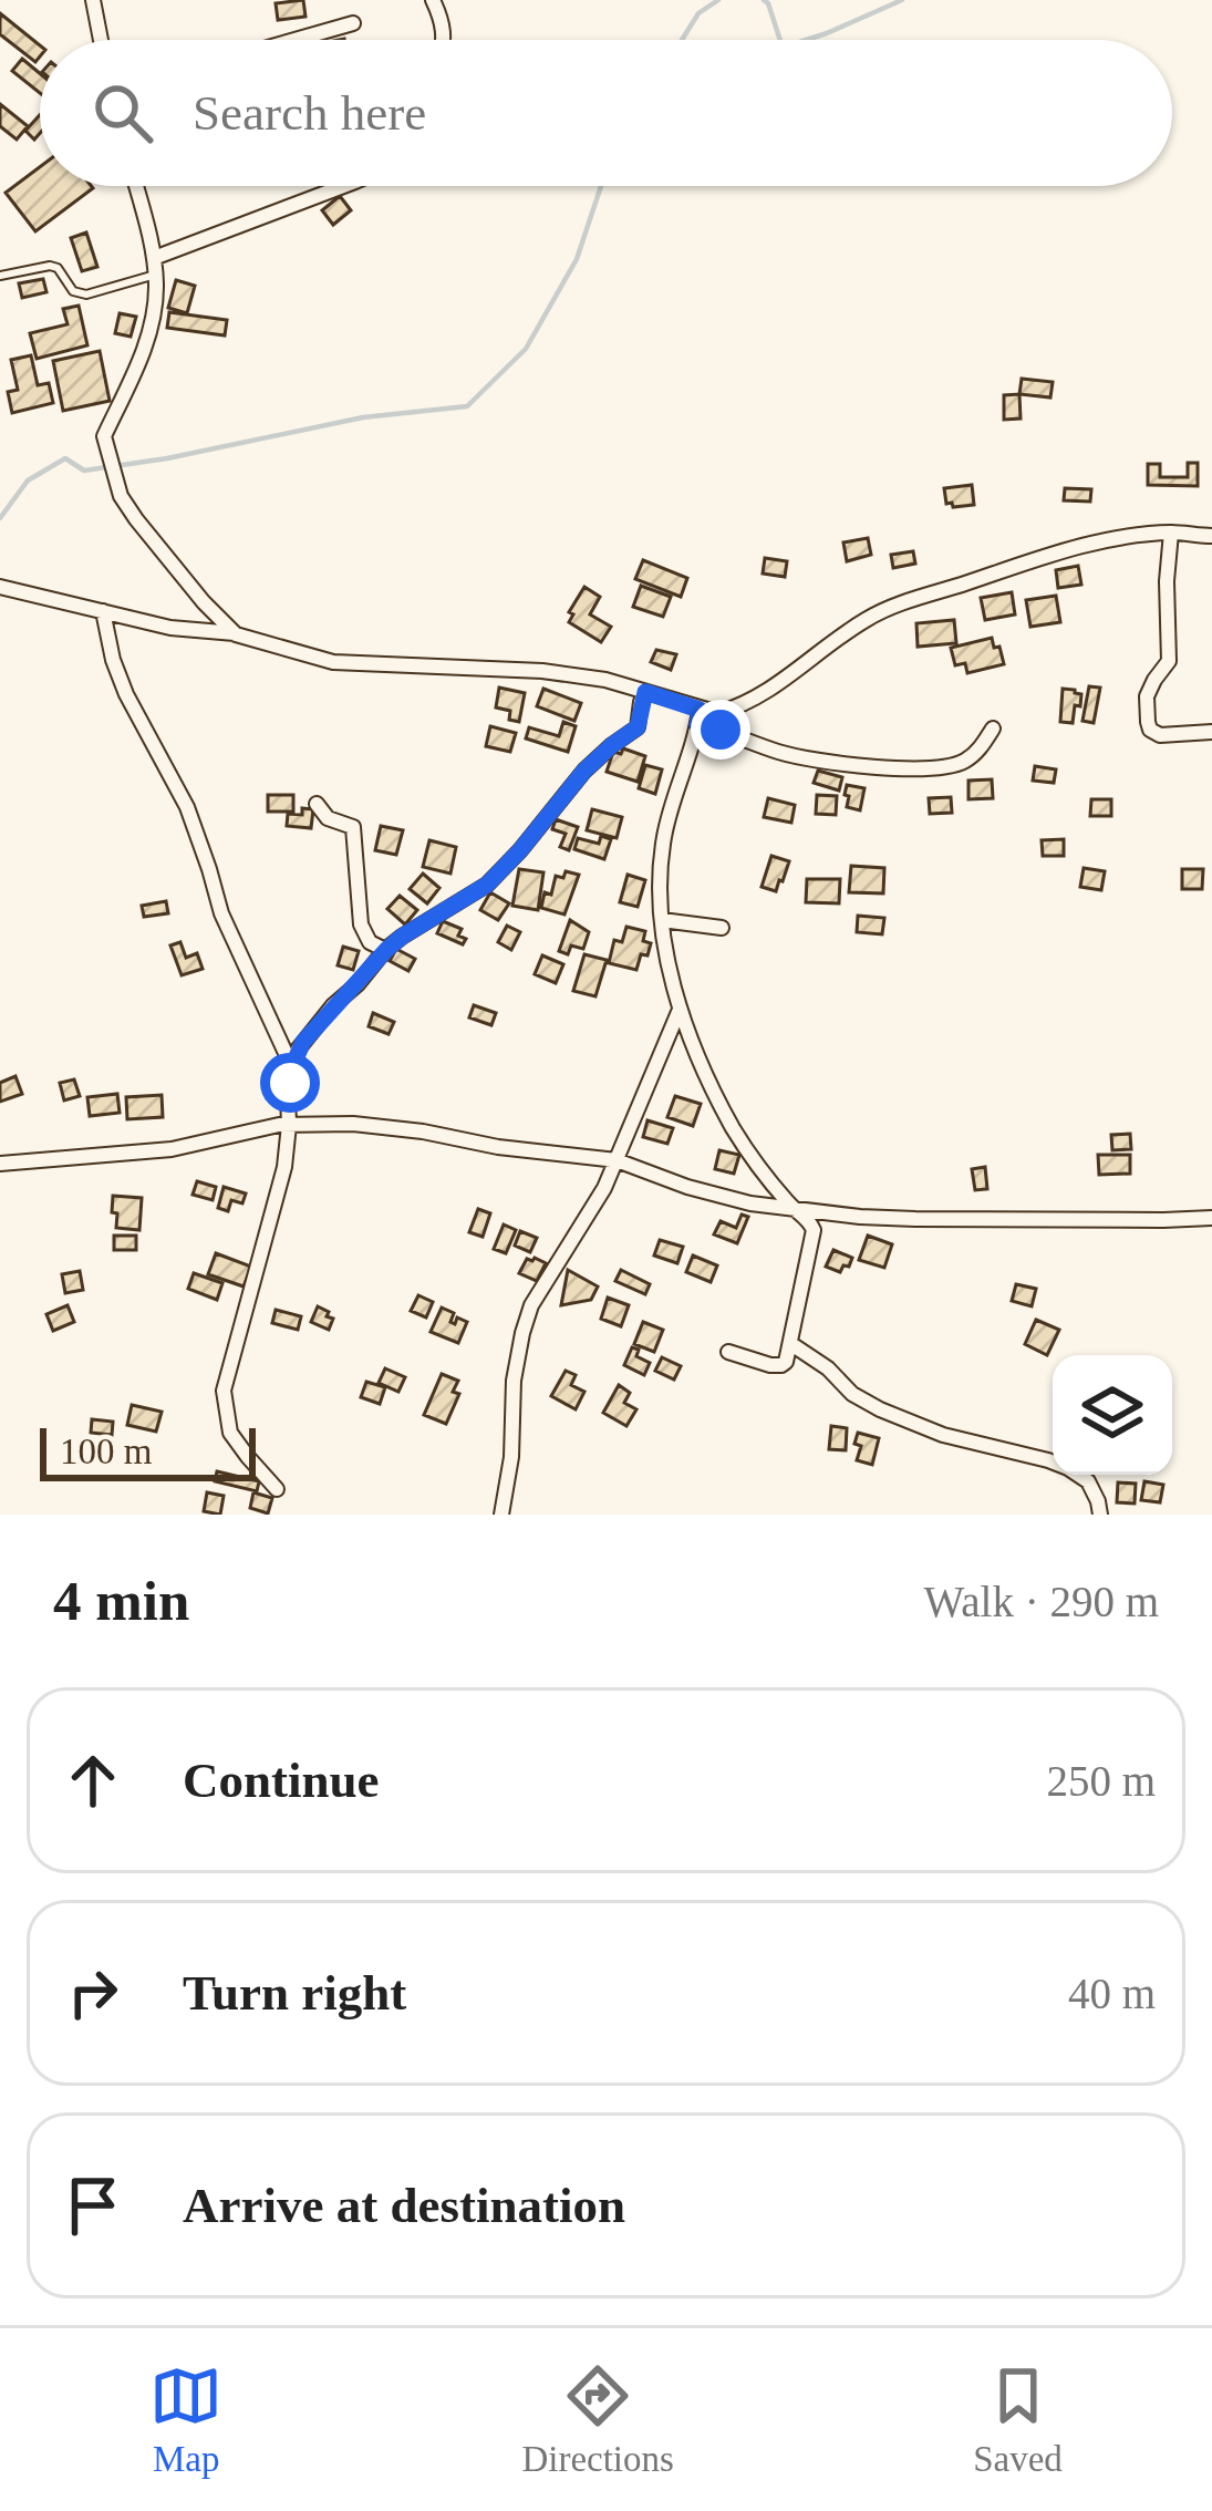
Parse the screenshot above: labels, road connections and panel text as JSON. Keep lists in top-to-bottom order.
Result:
{
  "scale_bar": "100 m",
  "page": {
    "search": "Search here",
    "scale": "100 m",
    "heading": ["4 min", "Walk · 290 m"],
    "list": [
      ["Continue", "250 m"],
      ["Turn right", "40 m"],
      "Arrive at destination"
    ],
    "nav": ["Map", "Directions", "Saved"]
  }
}
